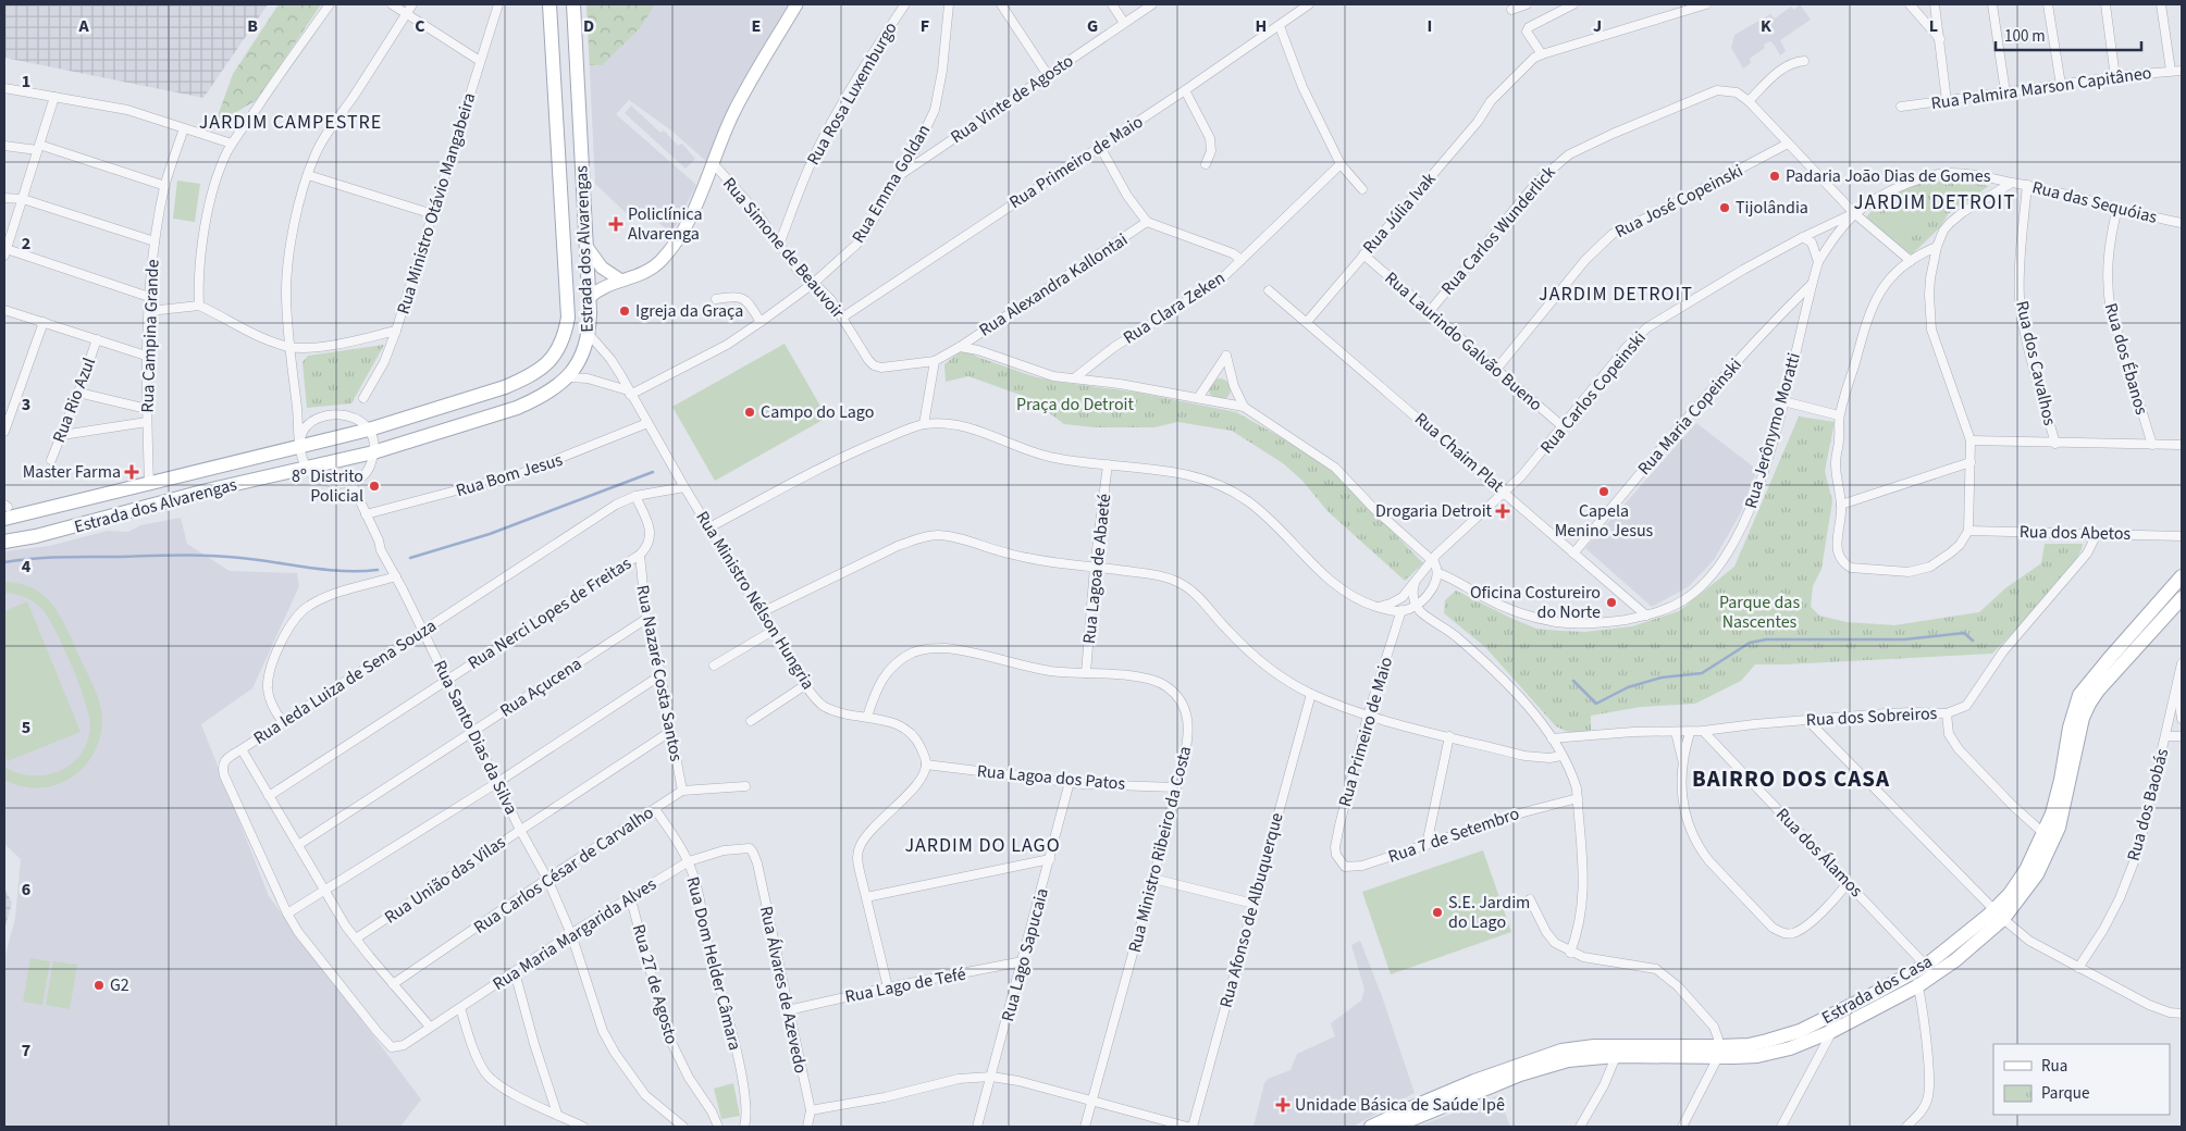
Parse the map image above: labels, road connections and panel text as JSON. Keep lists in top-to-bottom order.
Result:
{
  "streets": {
    "main road": ["Estrada dos Alvarengas", "Estrada dos Casa"],
    "street": [
      "Rua Palmira Marson Capitâneo",
      "Rua Rosa Luxemburgo",
      "Rua Vinte de Agosto",
      "Rua Primeiro de Maio",
      "Rua Emma Goldan",
      "Rua José Copeinski",
      "Rua das Sequóias",
      "Rua Ministro Otávio Mangabeira",
      "Rua Júlia Ivak",
      "Rua Carlos Wunderlick",
      "Rua Simone de Beauvoir",
      "Rua Alexandra Kallontai",
      "Rua Clara Zeken",
      "Rua Campina Grande",
      "Rua Laurindo Galvão Bueno",
      "Rua dos Ébanos",
      "Rua dos Cavalhos",
      "Rua Carlos Copeinski",
      "Rua Rio Azul",
      "Rua Maria Copeinski",
      "Rua Jerônymo Moratti",
      "Rua Chaim Plat",
      "Rua Bom Jesus",
      "Rua dos Abetos",
      "Rua Lagoa de Abaeté",
      "Rua Ministro Nélson Hungria",
      "Rua Nerci Lopes de Freitas",
      "Rua Nazaré Costa Santos",
      "Rua Ieda Luiza de Sena Souza",
      "Rua Açucena",
      "Rua dos Sobreiros",
      "Rua Santo Dias da Silva",
      "Rua Lagoa dos Patos",
      "Rua dos Baobás",
      "Rua 7 de Setembro",
      "Rua Ministro Ribeiro da Costa",
      "Rua dos Álamos",
      "Rua Carlos César de Carvalho",
      "Rua União das Vilas",
      "Rua Afonso de Albuquerque",
      "Rua Maria Margarida Alves",
      "Rua Lago Sapucaia",
      "Rua Dom Helder Câmara",
      "Rua 27 de Agosto",
      "Rua Lago de Tefé",
      "Rua Álvares de Azevedo"
    ]
  },
  "crossings": [
    ["Rua Rosa Luxemburgo", "Rua Simone de Beauvoir"],
    ["Rua Vinte de Agosto", "Rua Emma Goldan"],
    ["Rua Primeiro de Maio", "Rua Simone de Beauvoir"],
    ["Rua Primeiro de Maio", "Rua 7 de Setembro"],
    ["Rua Emma Goldan", "Rua Simone de Beauvoir"],
    ["Rua Emma Goldan", "Rua Ministro Nélson Hungria"],
    ["Rua José Copeinski", "Rua Carlos Wunderlick"],
    ["Rua José Copeinski", "Rua Laurindo Galvão Bueno"],
    ["Rua das Sequóias", "Rua dos Ébanos"],
    ["Rua das Sequóias", "Rua dos Cavalhos"],
    ["Rua Júlia Ivak", "Rua Laurindo Galvão Bueno"],
    ["Rua Júlia Ivak", "Rua Chaim Plat"],
    ["Rua Carlos Wunderlick", "Rua Laurindo Galvão Bueno"],
    ["Rua Carlos Wunderlick", "Rua Carlos Copeinski"],
    ["Rua Carlos Wunderlick", "Rua Jerônymo Moratti"],
    ["Rua Simone de Beauvoir", "Rua Alexandra Kallontai"],
    ["Estrada dos Alvarengas", "Rua Campina Grande"],
    ["Estrada dos Alvarengas", "Rua Ministro Nélson Hungria"],
    ["Rua Laurindo Galvão Bueno", "Rua Carlos Copeinski"],
    ["Rua Carlos Copeinski", "Rua Jerônymo Moratti"],
    ["Rua Carlos Copeinski", "Rua Chaim Plat"],
    ["Rua Maria Copeinski", "Rua Jerônymo Moratti"],
    ["Rua Maria Copeinski", "Rua Chaim Plat"],
    ["Rua Jerônymo Moratti", "Rua Chaim Plat"],
    ["Rua Bom Jesus", "Rua Ministro Nélson Hungria"],
    ["Rua Bom Jesus", "Rua Santo Dias da Silva"],
    ["Rua dos Abetos", "Rua dos Sobreiros"],
    ["Rua Lagoa de Abaeté", "Rua Ministro Ribeiro da Costa"],
    ["Rua Ministro Nélson Hungria", "Rua Ieda Luiza de Sena Souza"],
    ["Rua Ministro Nélson Hungria", "Rua Lagoa dos Patos"],
    ["Rua Ministro Nélson Hungria", "Rua Ministro Ribeiro da Costa"],
    ["Rua Nerci Lopes de Freitas", "Rua Nazaré Costa Santos"],
    ["Rua Nerci Lopes de Freitas", "Rua Ieda Luiza de Sena Souza"],
    ["Rua Nerci Lopes de Freitas", "Rua Santo Dias da Silva"],
    ["Rua Nazaré Costa Santos", "Rua Ieda Luiza de Sena Souza"],
    ["Rua Nazaré Costa Santos", "Rua Açucena"],
    ["Rua Nazaré Costa Santos", "Rua Carlos César de Carvalho"],
    ["Rua Nazaré Costa Santos", "Rua União das Vilas"],
    ["Rua Ieda Luiza de Sena Souza", "Rua Açucena"],
    ["Rua Ieda Luiza de Sena Souza", "Rua Santo Dias da Silva"],
    ["Rua Ieda Luiza de Sena Souza", "Rua Carlos César de Carvalho"],
    ["Rua Ieda Luiza de Sena Souza", "Rua União das Vilas"],
    ["Rua Ieda Luiza de Sena Souza", "Rua Maria Margarida Alves"],
    ["Rua Açucena", "Rua Santo Dias da Silva"],
    ["Rua dos Sobreiros", "Rua dos Álamos"],
    ["Rua Santo Dias da Silva", "Rua Carlos César de Carvalho"],
    ["Rua Santo Dias da Silva", "Rua União das Vilas"],
    ["Rua Santo Dias da Silva", "Rua Maria Margarida Alves"],
    ["Rua Lagoa dos Patos", "Rua Ministro Ribeiro da Costa"],
    ["Rua Lagoa dos Patos", "Rua Lago Sapucaia"],
    ["Rua dos Álamos", "Estrada dos Casa"],
    ["Rua Carlos César de Carvalho", "Rua Dom Helder Câmara"],
    ["Rua Maria Margarida Alves", "Rua Dom Helder Câmara"],
    ["Rua Maria Margarida Alves", "Rua 27 de Agosto"],
    ["Rua Maria Margarida Alves", "Rua Álvares de Azevedo"],
    ["Rua Lago Sapucaia", "Rua Lago de Tefé"],
    ["Rua Lago de Tefé", "Rua Álvares de Azevedo"]
  ],
  "districts": [
    "JARDIM CAMPESTRE",
    "JARDIM DETROIT",
    "JARDIM DETROIT",
    "BAIRRO DOS CASA",
    "JARDIM DO LAGO"
  ],
  "parks": ["Praça do Detroit", "Parque das Nascentes"],
  "places": {
    "other": [
      "Padaria João Dias de Gomes",
      "Tijolândia",
      "Igreja da Graça",
      "Campo do Lago",
      "8º Distrito Policial",
      "Capela Menino Jesus",
      "Oficina Costureiro do Norte",
      "S.E. Jardim do Lago",
      "G2"
    ],
    "health": [
      "Policlínica Alvarenga",
      "Master Farma",
      "Drogaria Detroit",
      "Unidade Básica de Saúde Ipê"
    ]
  },
  "legend": ["Rua", "Parque"],
  "scale_bar": "100 m",
  "grid": {
    "columns": [
      "A",
      "B",
      "C",
      "D",
      "E",
      "F",
      "G",
      "H",
      "I",
      "J",
      "K",
      "L"
    ],
    "rows": [
      "1",
      "2",
      "3",
      "4",
      "5",
      "6",
      "7"
    ]
  }
}
